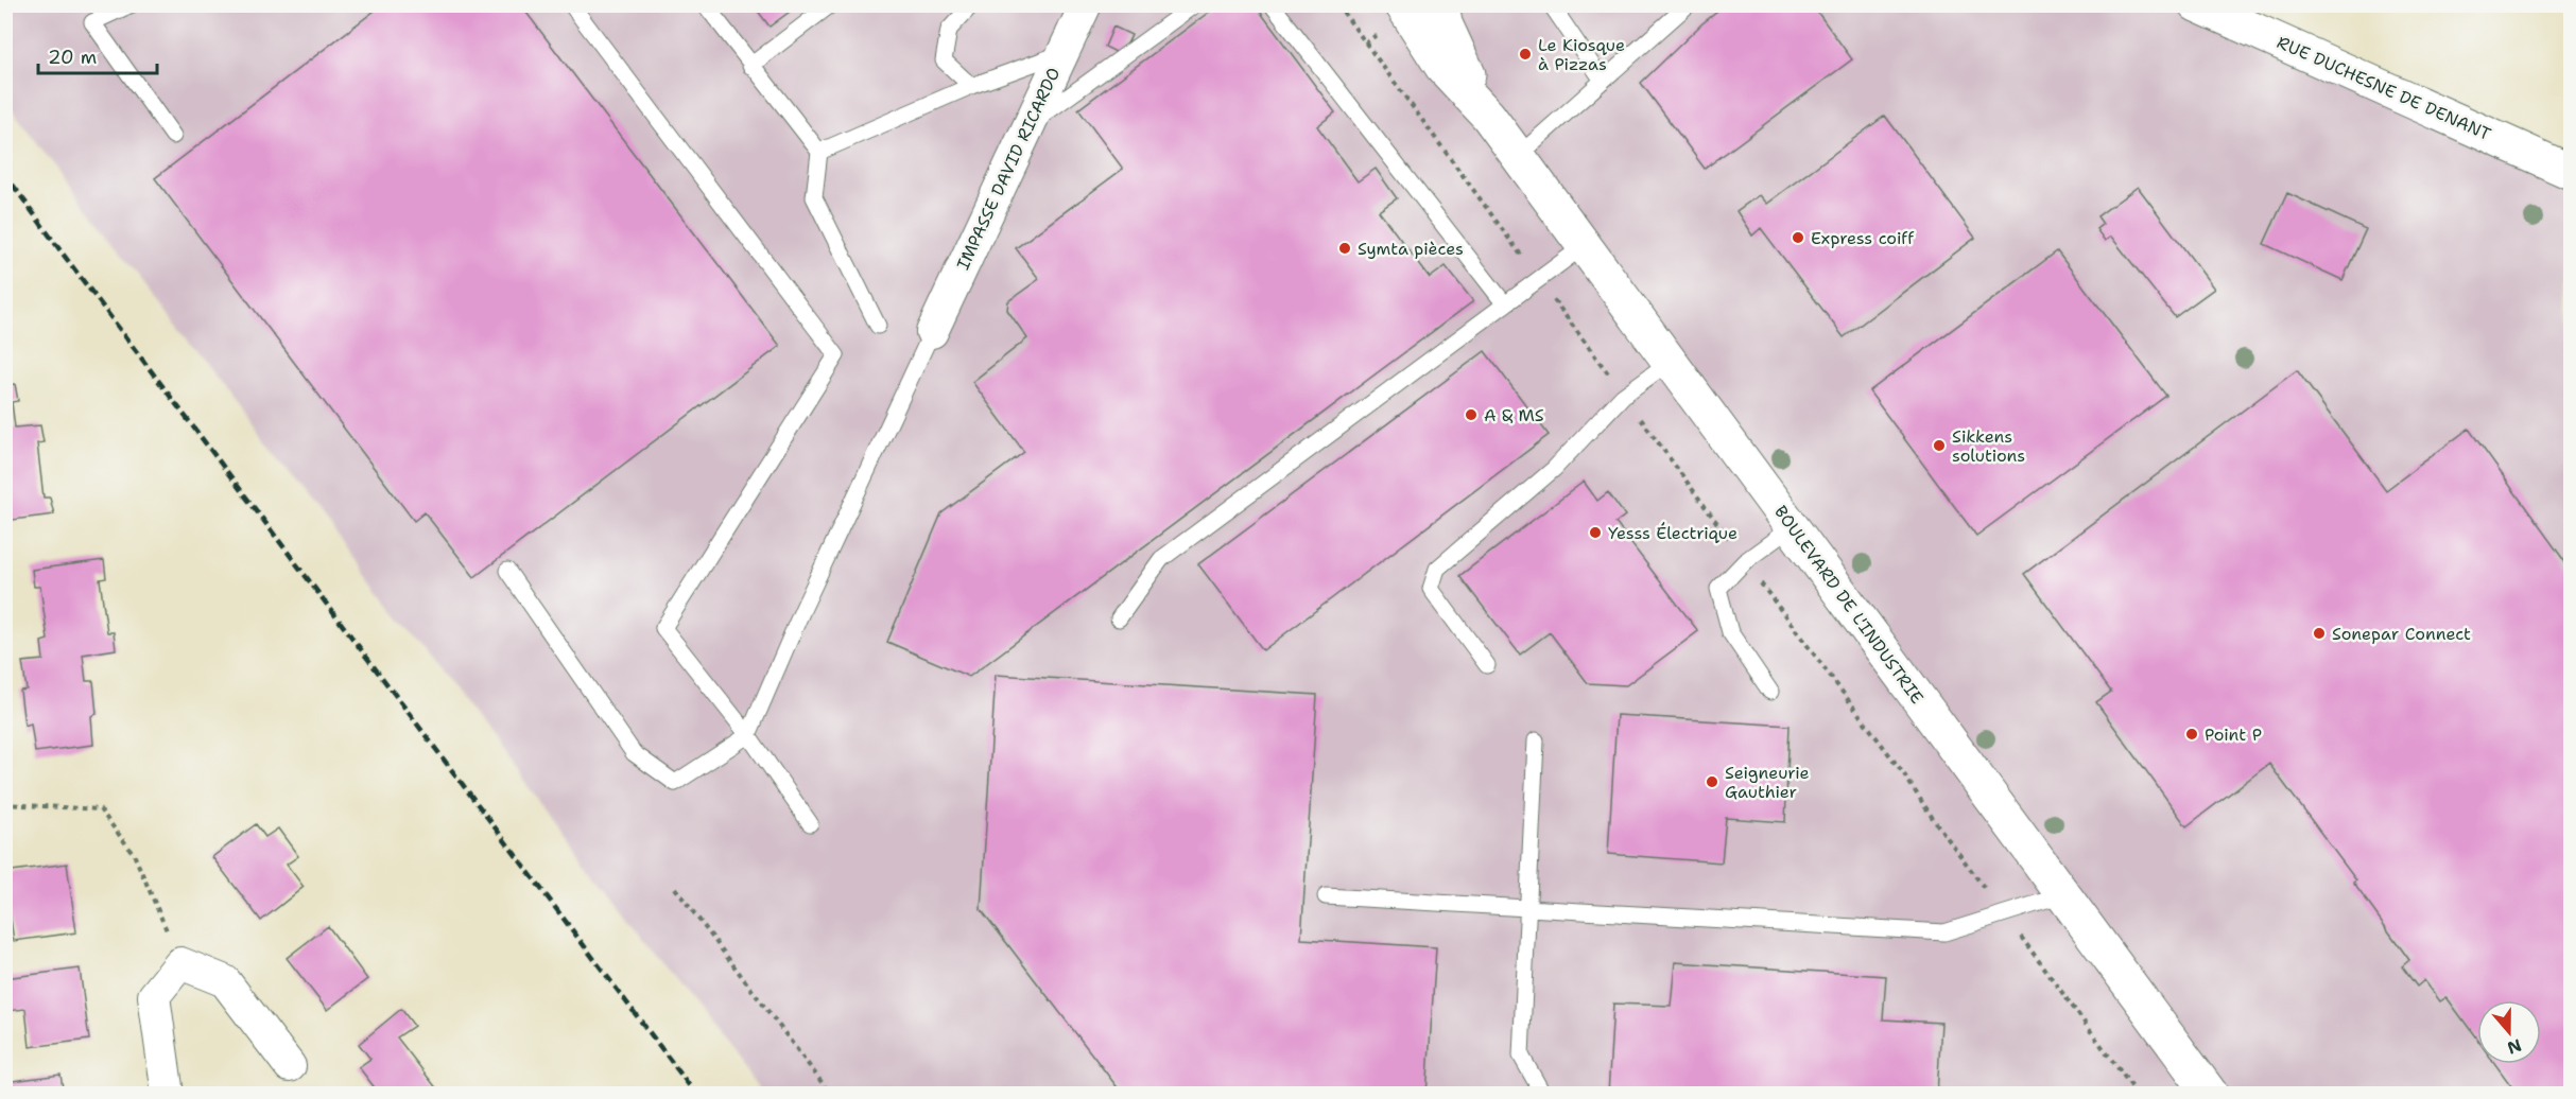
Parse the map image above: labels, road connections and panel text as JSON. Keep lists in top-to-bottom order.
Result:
{
  "streets": {
    "main road": ["RUE DUCHESNE DE DENANT", "BOULEVARD DE L'INDUSTRIE"],
    "street": ["IMPASSE DAVID RICARDO"]
  },
  "places": [
    "Le Kiosque à Pizzas",
    "Express coiff",
    "Symta pièces",
    "A & MS",
    "Sikkens solutions",
    "Yesss Électrique",
    "Sonepar Connect",
    "Point P",
    "Seigneurie Gauthier"
  ],
  "scale_bar": "20 m",
  "north": "bottom"
}
